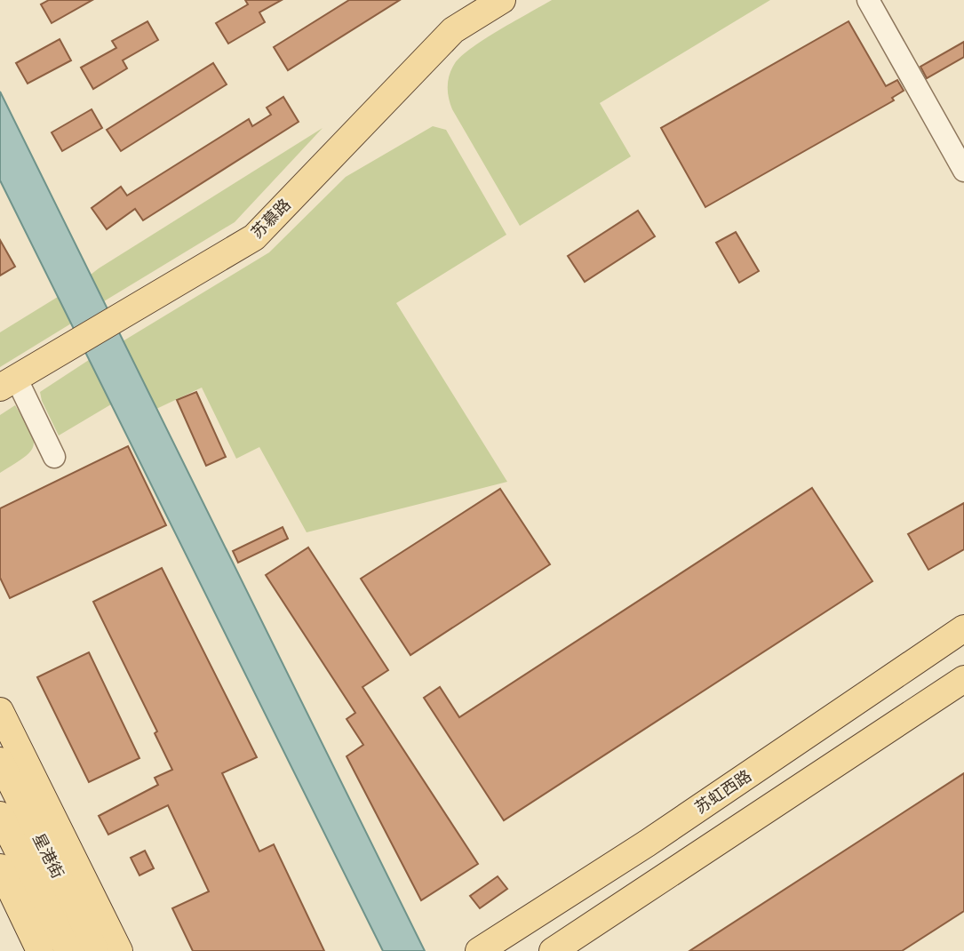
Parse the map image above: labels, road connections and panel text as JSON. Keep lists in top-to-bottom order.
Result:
{
  "streets": {
    "main road": ["苏慕路", "苏虹西路", "星港街"]
  }
}
